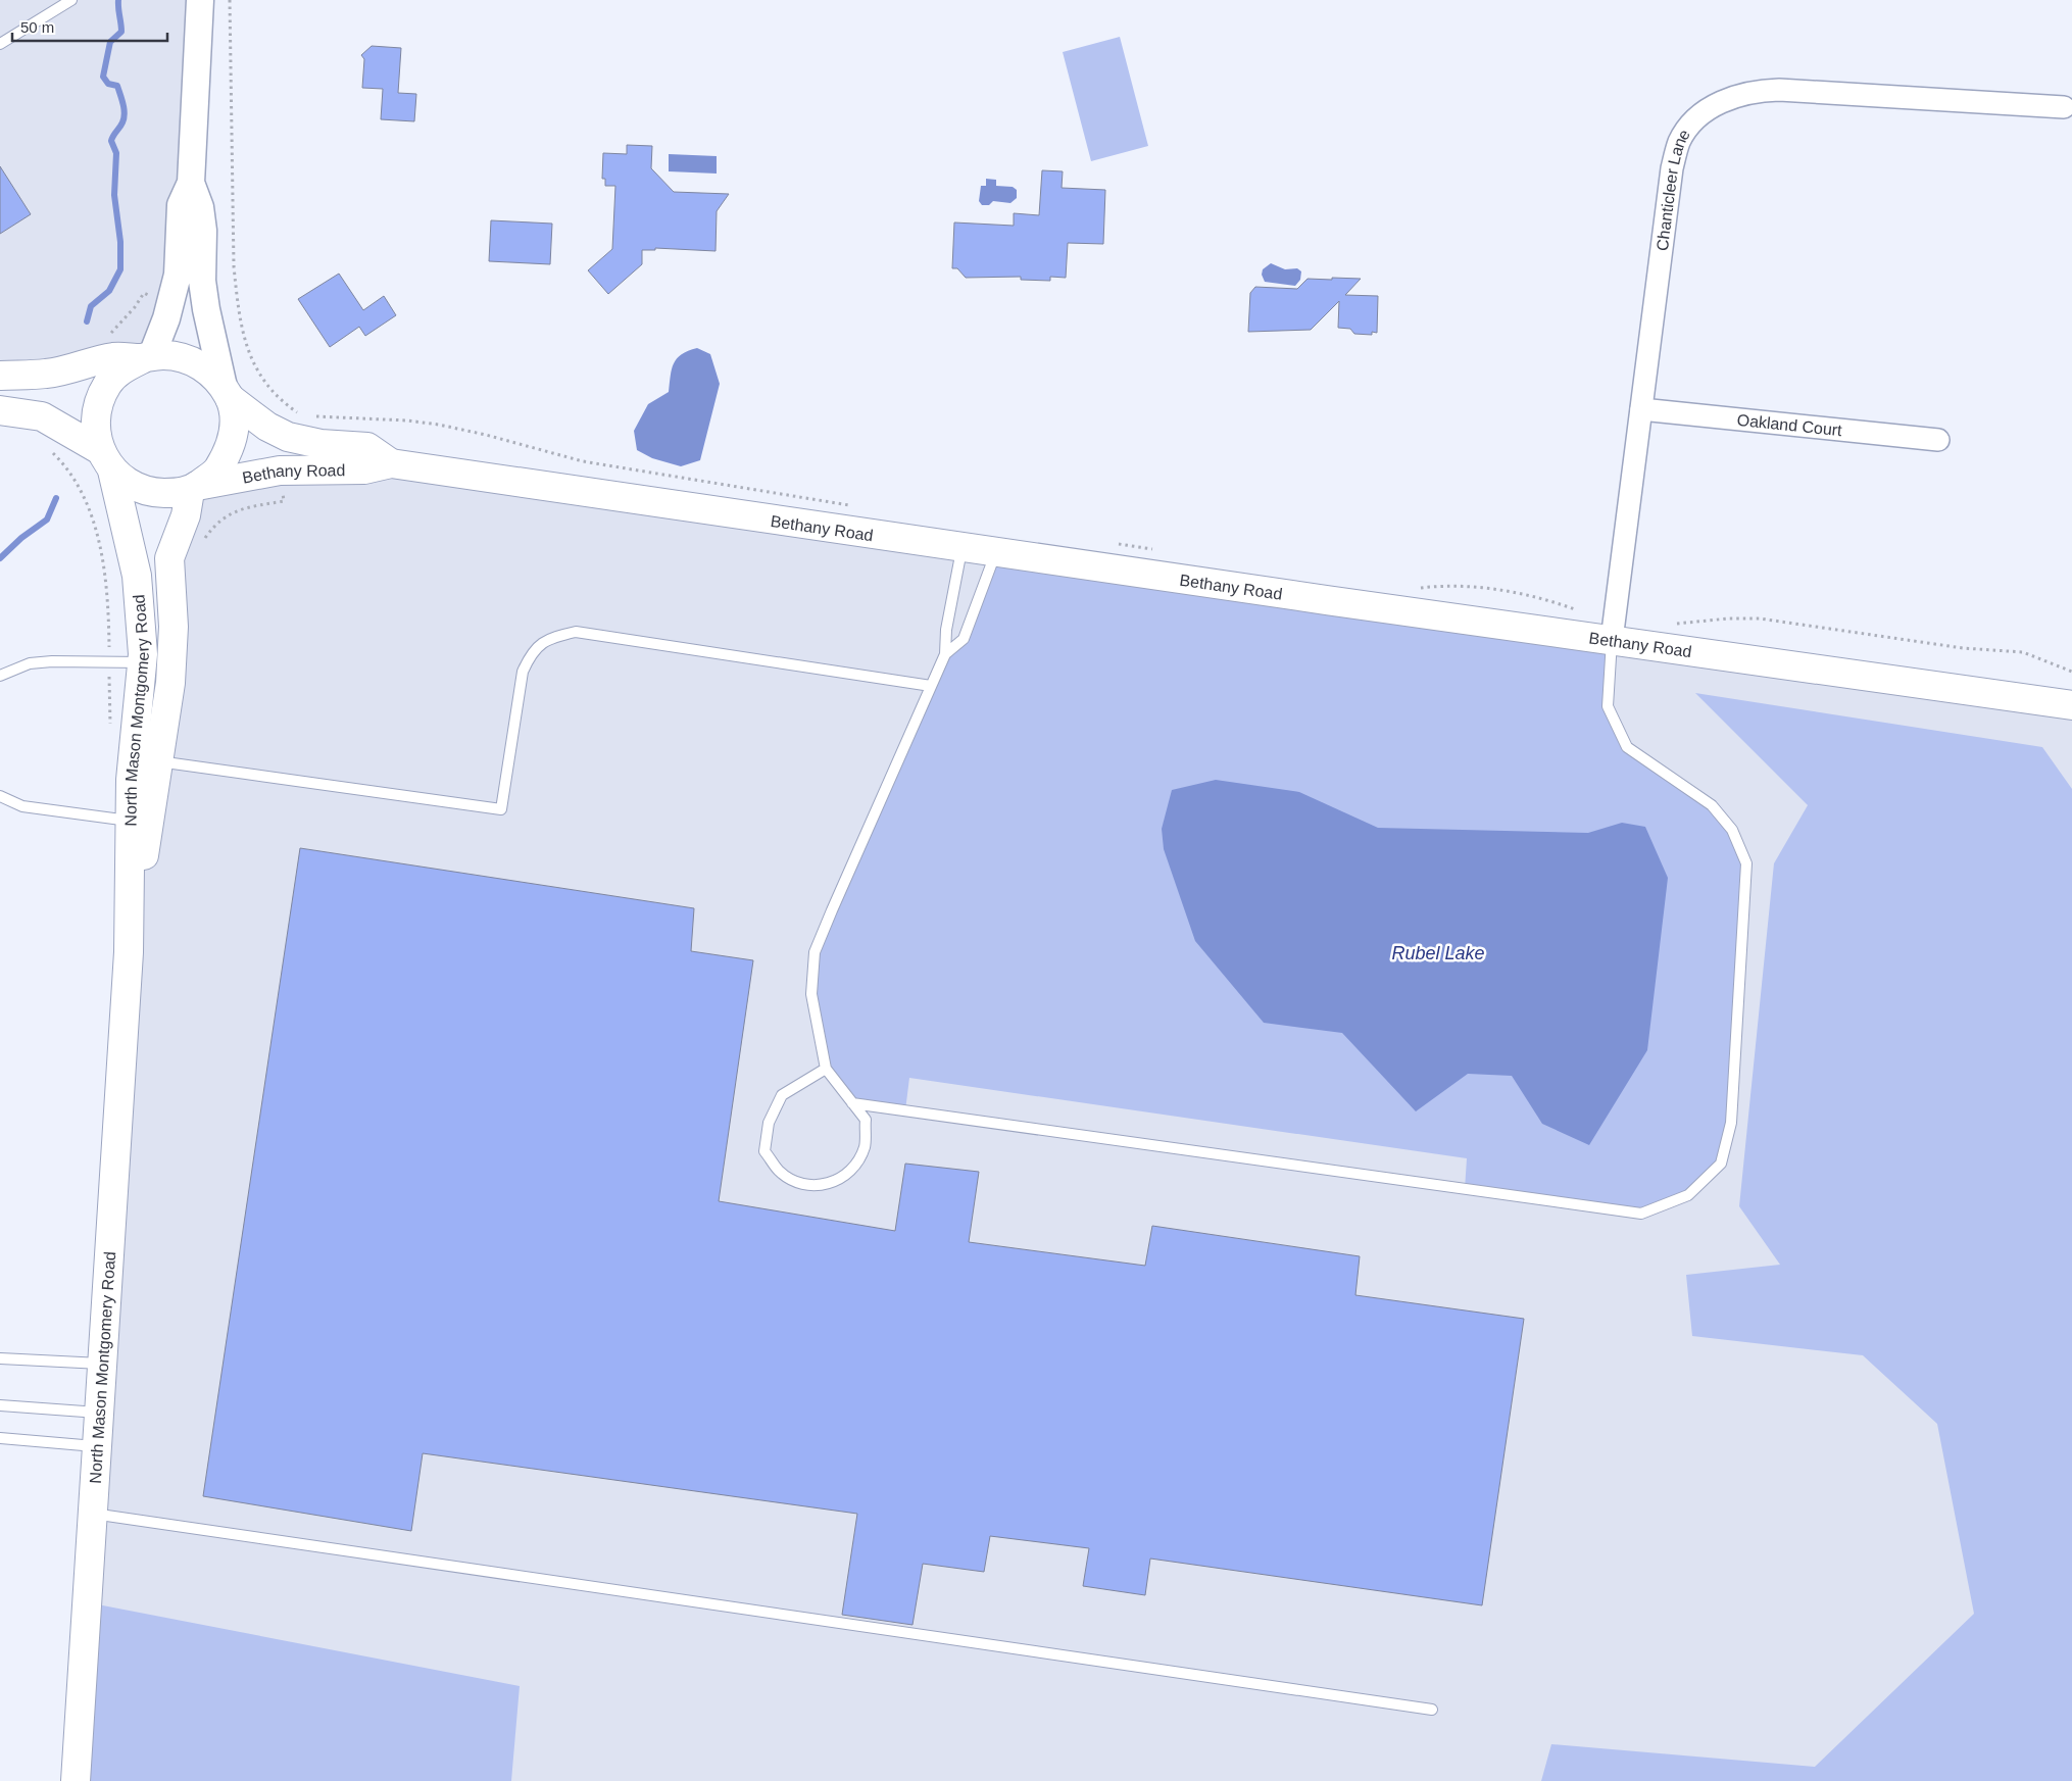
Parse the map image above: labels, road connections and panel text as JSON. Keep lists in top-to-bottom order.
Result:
{
  "streets": {
    "main road": ["Bethany Road", "North Mason Montgomery Road"],
    "street": ["Chanticleer Lane", "Oakland Court"]
  },
  "crossings": [
    ["Chanticleer Lane", "Oakland Court"],
    ["Chanticleer Lane", "Bethany Road"],
    ["Bethany Road", "North Mason Montgomery Road"]
  ],
  "water": ["Rubel Lake"],
  "scale_bar": "50 m"
}
